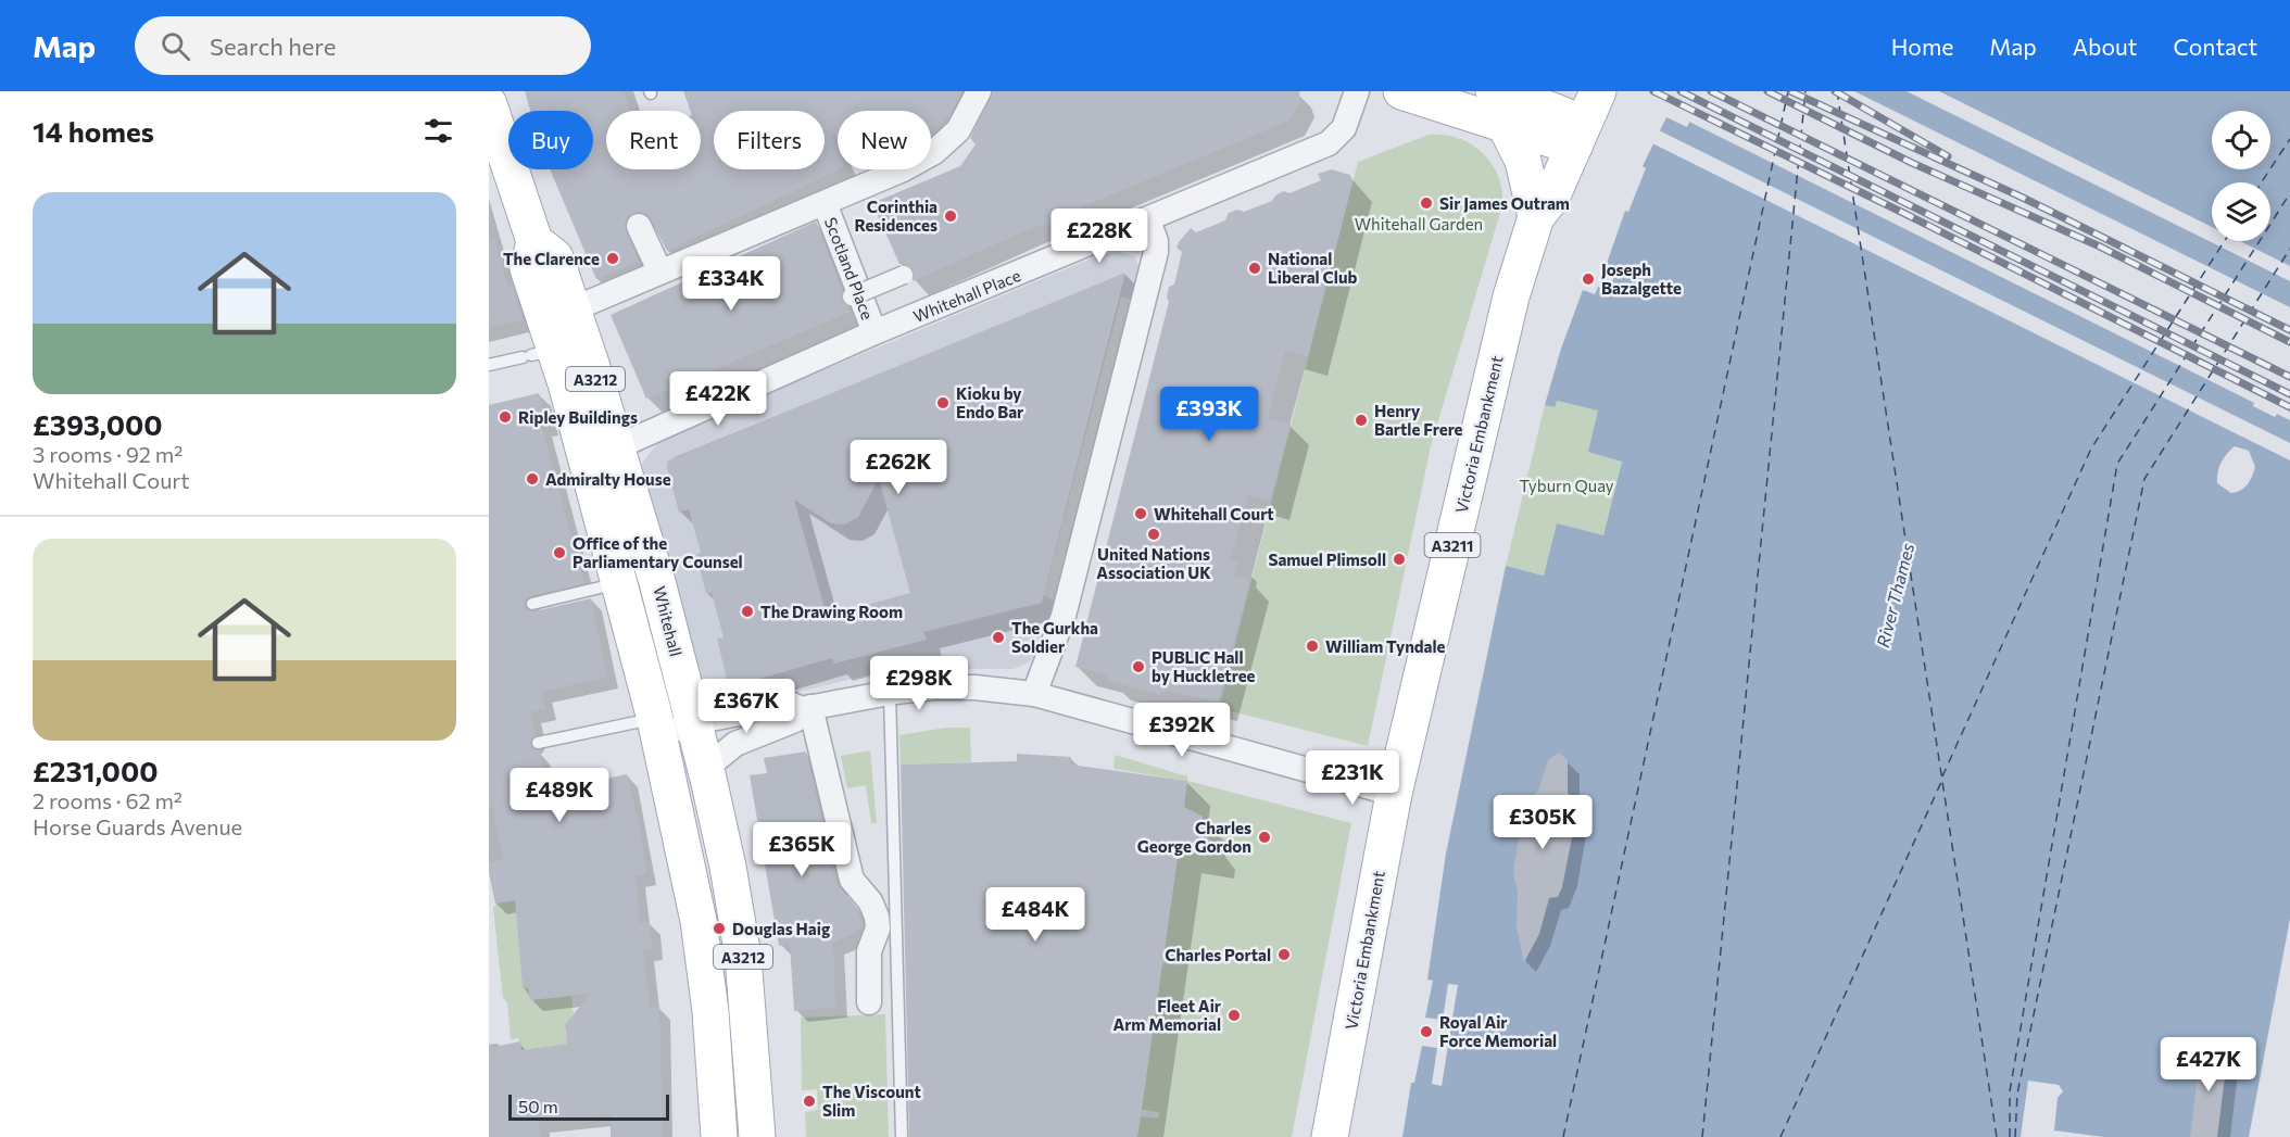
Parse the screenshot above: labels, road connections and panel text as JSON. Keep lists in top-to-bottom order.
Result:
{
  "streets": {
    "main road": [
      "A3212",
      "Victoria Embankment",
      "A3211",
      "Whitehall"
    ],
    "street": ["Scotland Place", "Whitehall Place"]
  },
  "crossings": [
    ["Scotland Place", "Whitehall Place"],
    ["Whitehall Place", "Whitehall"]
  ],
  "water": ["River Thames"],
  "parks": ["Whitehall Garden", "Tyburn Quay"],
  "places": [
    "Sir James Outram",
    "Corinthia Residences",
    "The Clarence",
    "National Liberal Club",
    "Joseph Bazalgette",
    "Kioku by Endo Bar",
    "Ripley Buildings",
    "Henry Bartle Frere",
    "Admiralty House",
    "Whitehall Court",
    "United Nations Association UK",
    "Office of the Parliamentary Counsel",
    "Samuel Plimsoll",
    "The Drawing Room",
    "The Gurkha Soldier",
    "William Tyndale",
    "PUBLIC Hall by Huckletree",
    "Charles George Gordon",
    "Douglas Haig",
    "Charles Portal",
    "Fleet Air Arm Memorial",
    "Royal Air Force Memorial",
    "The Viscount Slim"
  ],
  "scale_bar": "50 m",
  "page": {
    "header": "Map",
    "search": "Search here",
    "nav": [
      "Home",
      "Map",
      "About",
      "Contact"
    ],
    "heading": "14 homes",
    "chip": [
      "Buy",
      "Rent",
      "Filters",
      "New"
    ],
    "list": [
      {
        "name": "£393,000",
        "note": "3 rooms · 92 m² · Whitehall Court"
      },
      {
        "name": "£231,000",
        "note": "2 rooms · 62 m² · Horse Guards Avenue"
      }
    ],
    "price": [
      "£228K",
      "£334K",
      "£422K",
      "£393K",
      "£262K",
      "£298K",
      "£367K",
      "£392K",
      "£231K",
      "£489K",
      "£305K",
      "£365K",
      "£484K",
      "£427K"
    ],
    "scale": "50 m"
  }
}
